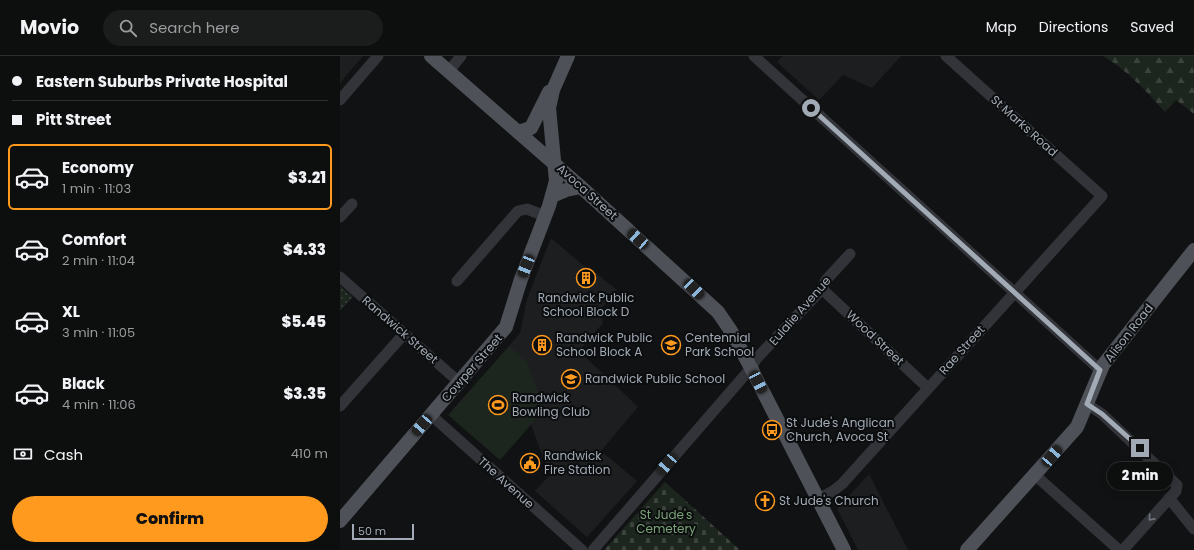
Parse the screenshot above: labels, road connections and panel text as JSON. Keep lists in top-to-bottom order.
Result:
{
  "streets": {
    "main road": ["Avoca Street", "Alison Road", "Cowper Street"],
    "street": [
      "St Marks Road",
      "Eulalie Avenue",
      "Randwick Street",
      "Wood Street",
      "Rae Street",
      "The Avenue"
    ]
  },
  "crossings": [
    ["St Marks Road", "Rae Street"],
    ["Avoca Street", "Eulalie Avenue"],
    ["Avoca Street", "Rae Street"],
    ["Avoca Street", "Cowper Street"],
    ["Eulalie Avenue", "Wood Street"],
    ["Randwick Street", "Cowper Street"],
    ["Wood Street", "Rae Street"],
    ["Cowper Street", "The Avenue"]
  ],
  "parks": ["St Jude's Cemetery"],
  "places": {
    "building": ["Randwick Public School Block D", "Randwick Public School Block A"],
    "school or university": ["Centennial Park School", "Randwick Public School"],
    "sports": ["Randwick Bowling Club"],
    "bus stop": ["St Jude's Anglican Church, Avoca St"],
    "public building": ["Randwick Fire Station"],
    "church": ["St Jude's Church"]
  },
  "scale_bar": "50 m",
  "page": {
    "header": "Movio",
    "search": "Search here",
    "nav": ["Map", "Directions", "Saved"],
    "banner": ["Eastern Suburbs Private Hospital", "Pitt Street"],
    "list": [
      {
        "name": "Economy",
        "note": "1 min · 11:03",
        "value": "$3.21"
      },
      {
        "name": "Comfort",
        "note": "2 min · 11:04",
        "value": "$4.33"
      },
      {
        "name": "XL",
        "note": "3 min · 11:05",
        "value": "$5.45"
      },
      {
        "name": "Black",
        "note": "4 min · 11:06",
        "value": "$3.35"
      }
    ],
    "pay": ["Cash", "410 m"],
    "bubble": "2 min",
    "buttons": "Confirm",
    "scale": "50 m"
  }
}
